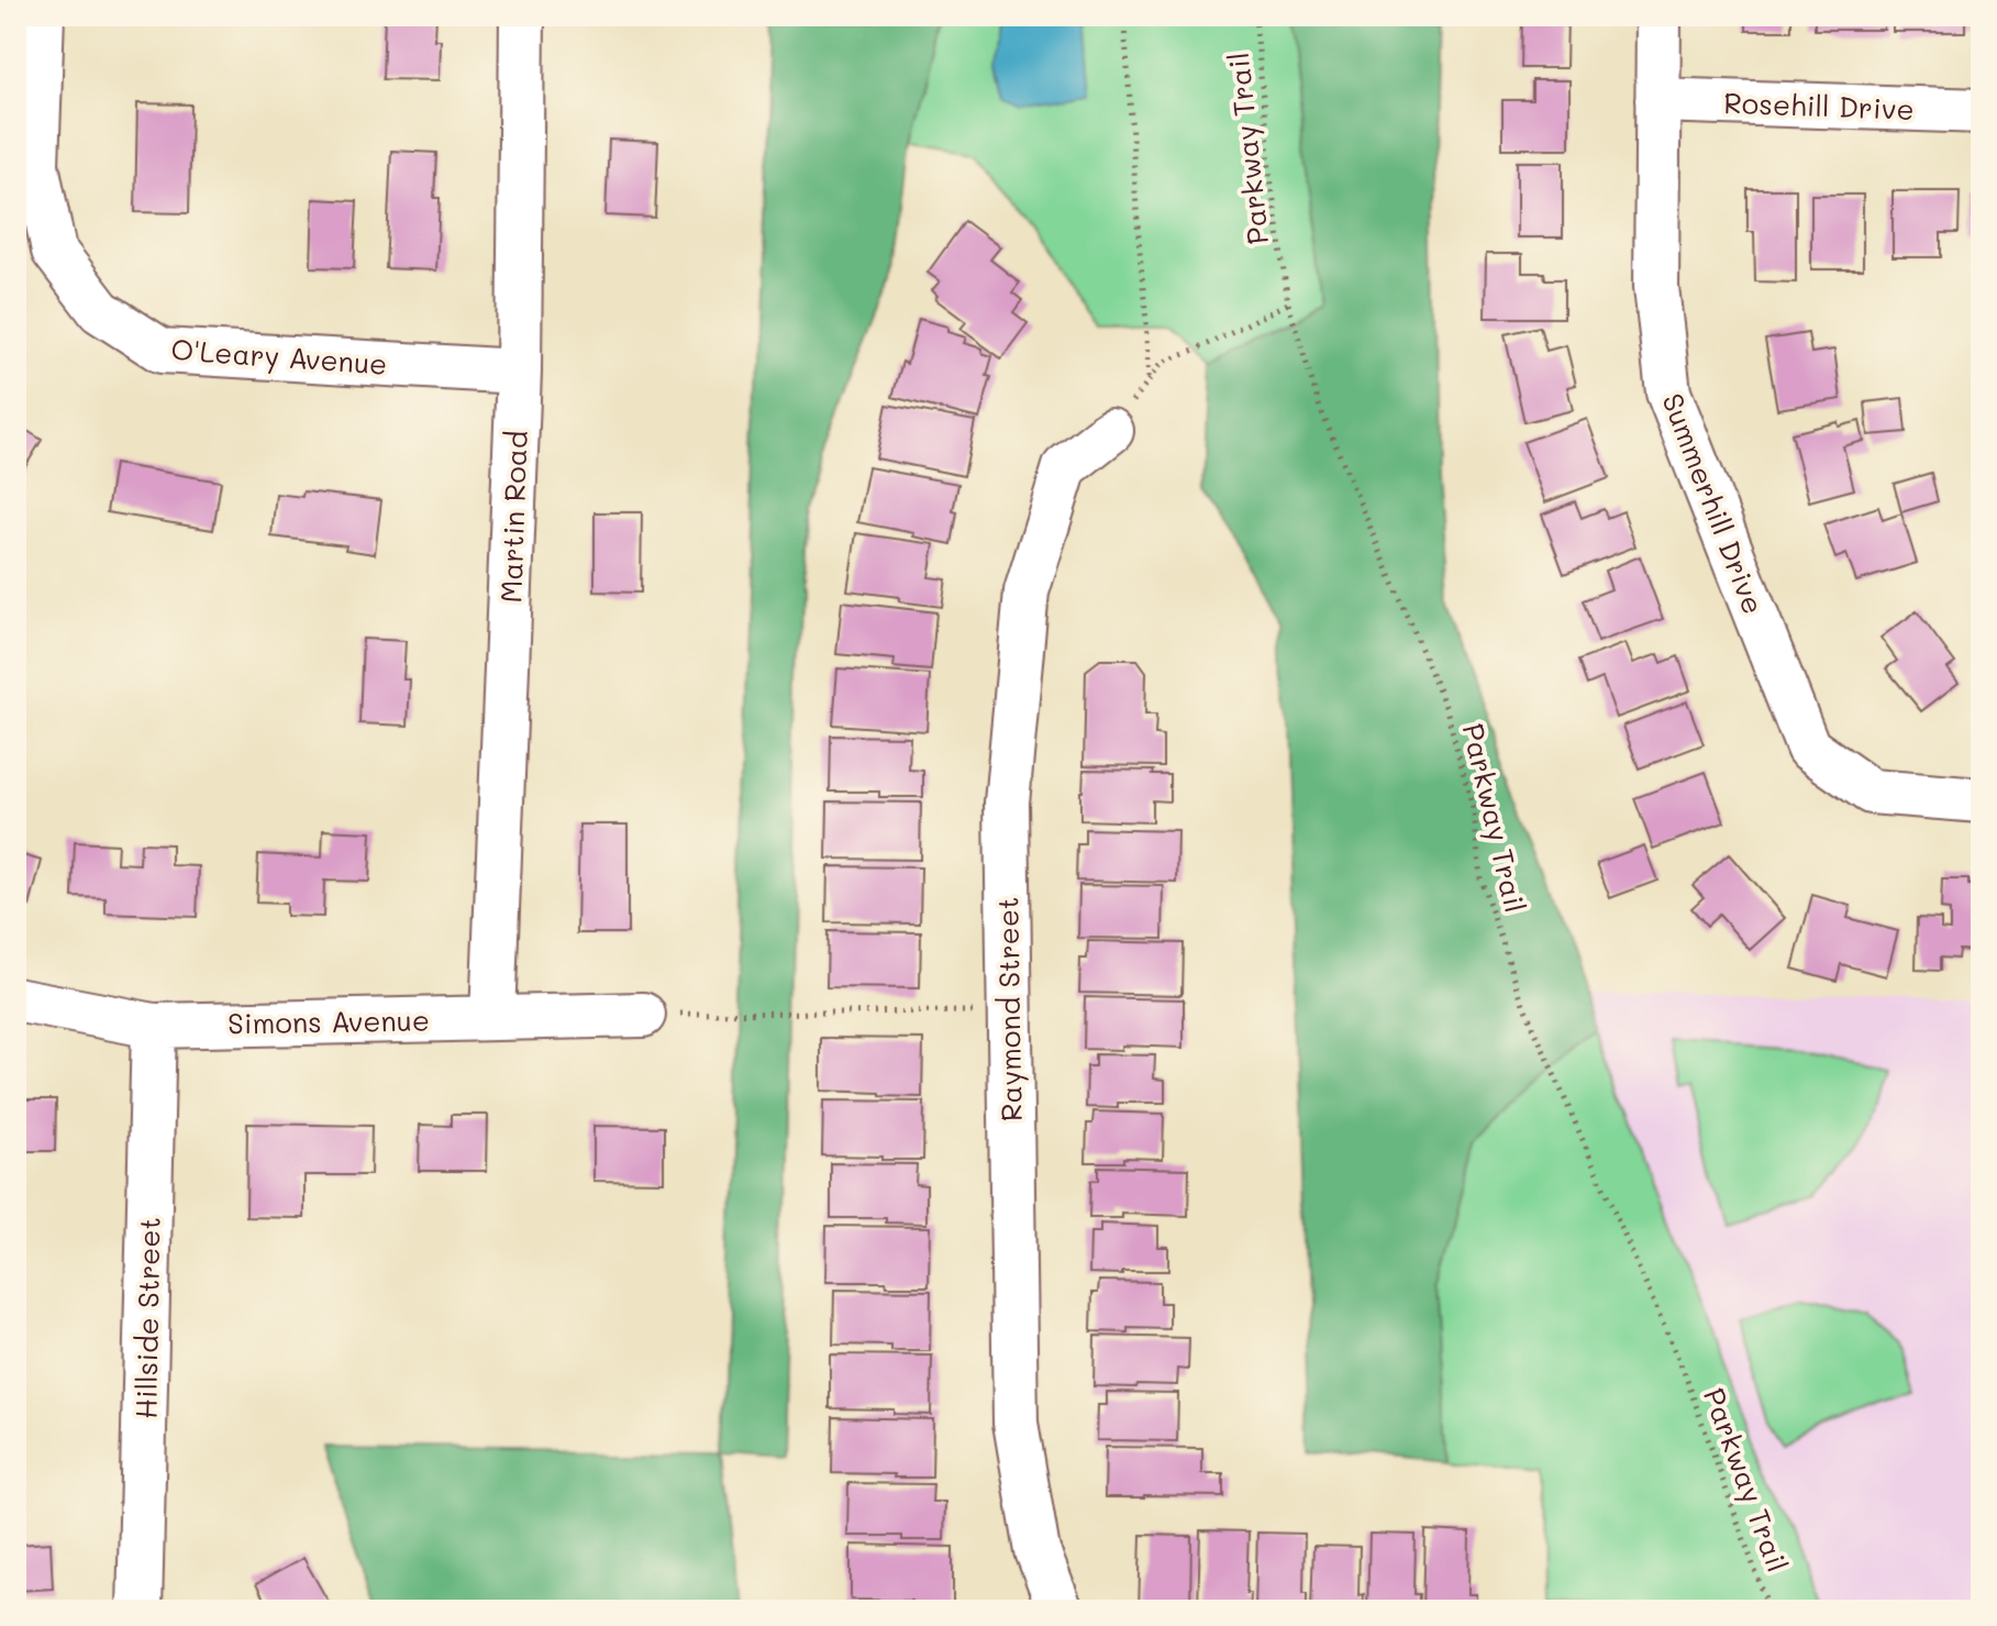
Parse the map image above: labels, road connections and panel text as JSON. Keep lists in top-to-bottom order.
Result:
{
  "streets": {
    "street": [
      "Rosehill Drive",
      "O'Leary Avenue",
      "Summerhill Drive",
      "Martin Road",
      "Raymond Street",
      "Simons Avenue",
      "Hillside Street"
    ],
    "path": ["Parkway Trail"]
  },
  "crossings": [
    ["Rosehill Drive", "Summerhill Drive"],
    ["O'Leary Avenue", "Martin Road"],
    ["Martin Road", "Simons Avenue"],
    ["Simons Avenue", "Hillside Street"]
  ]
}
